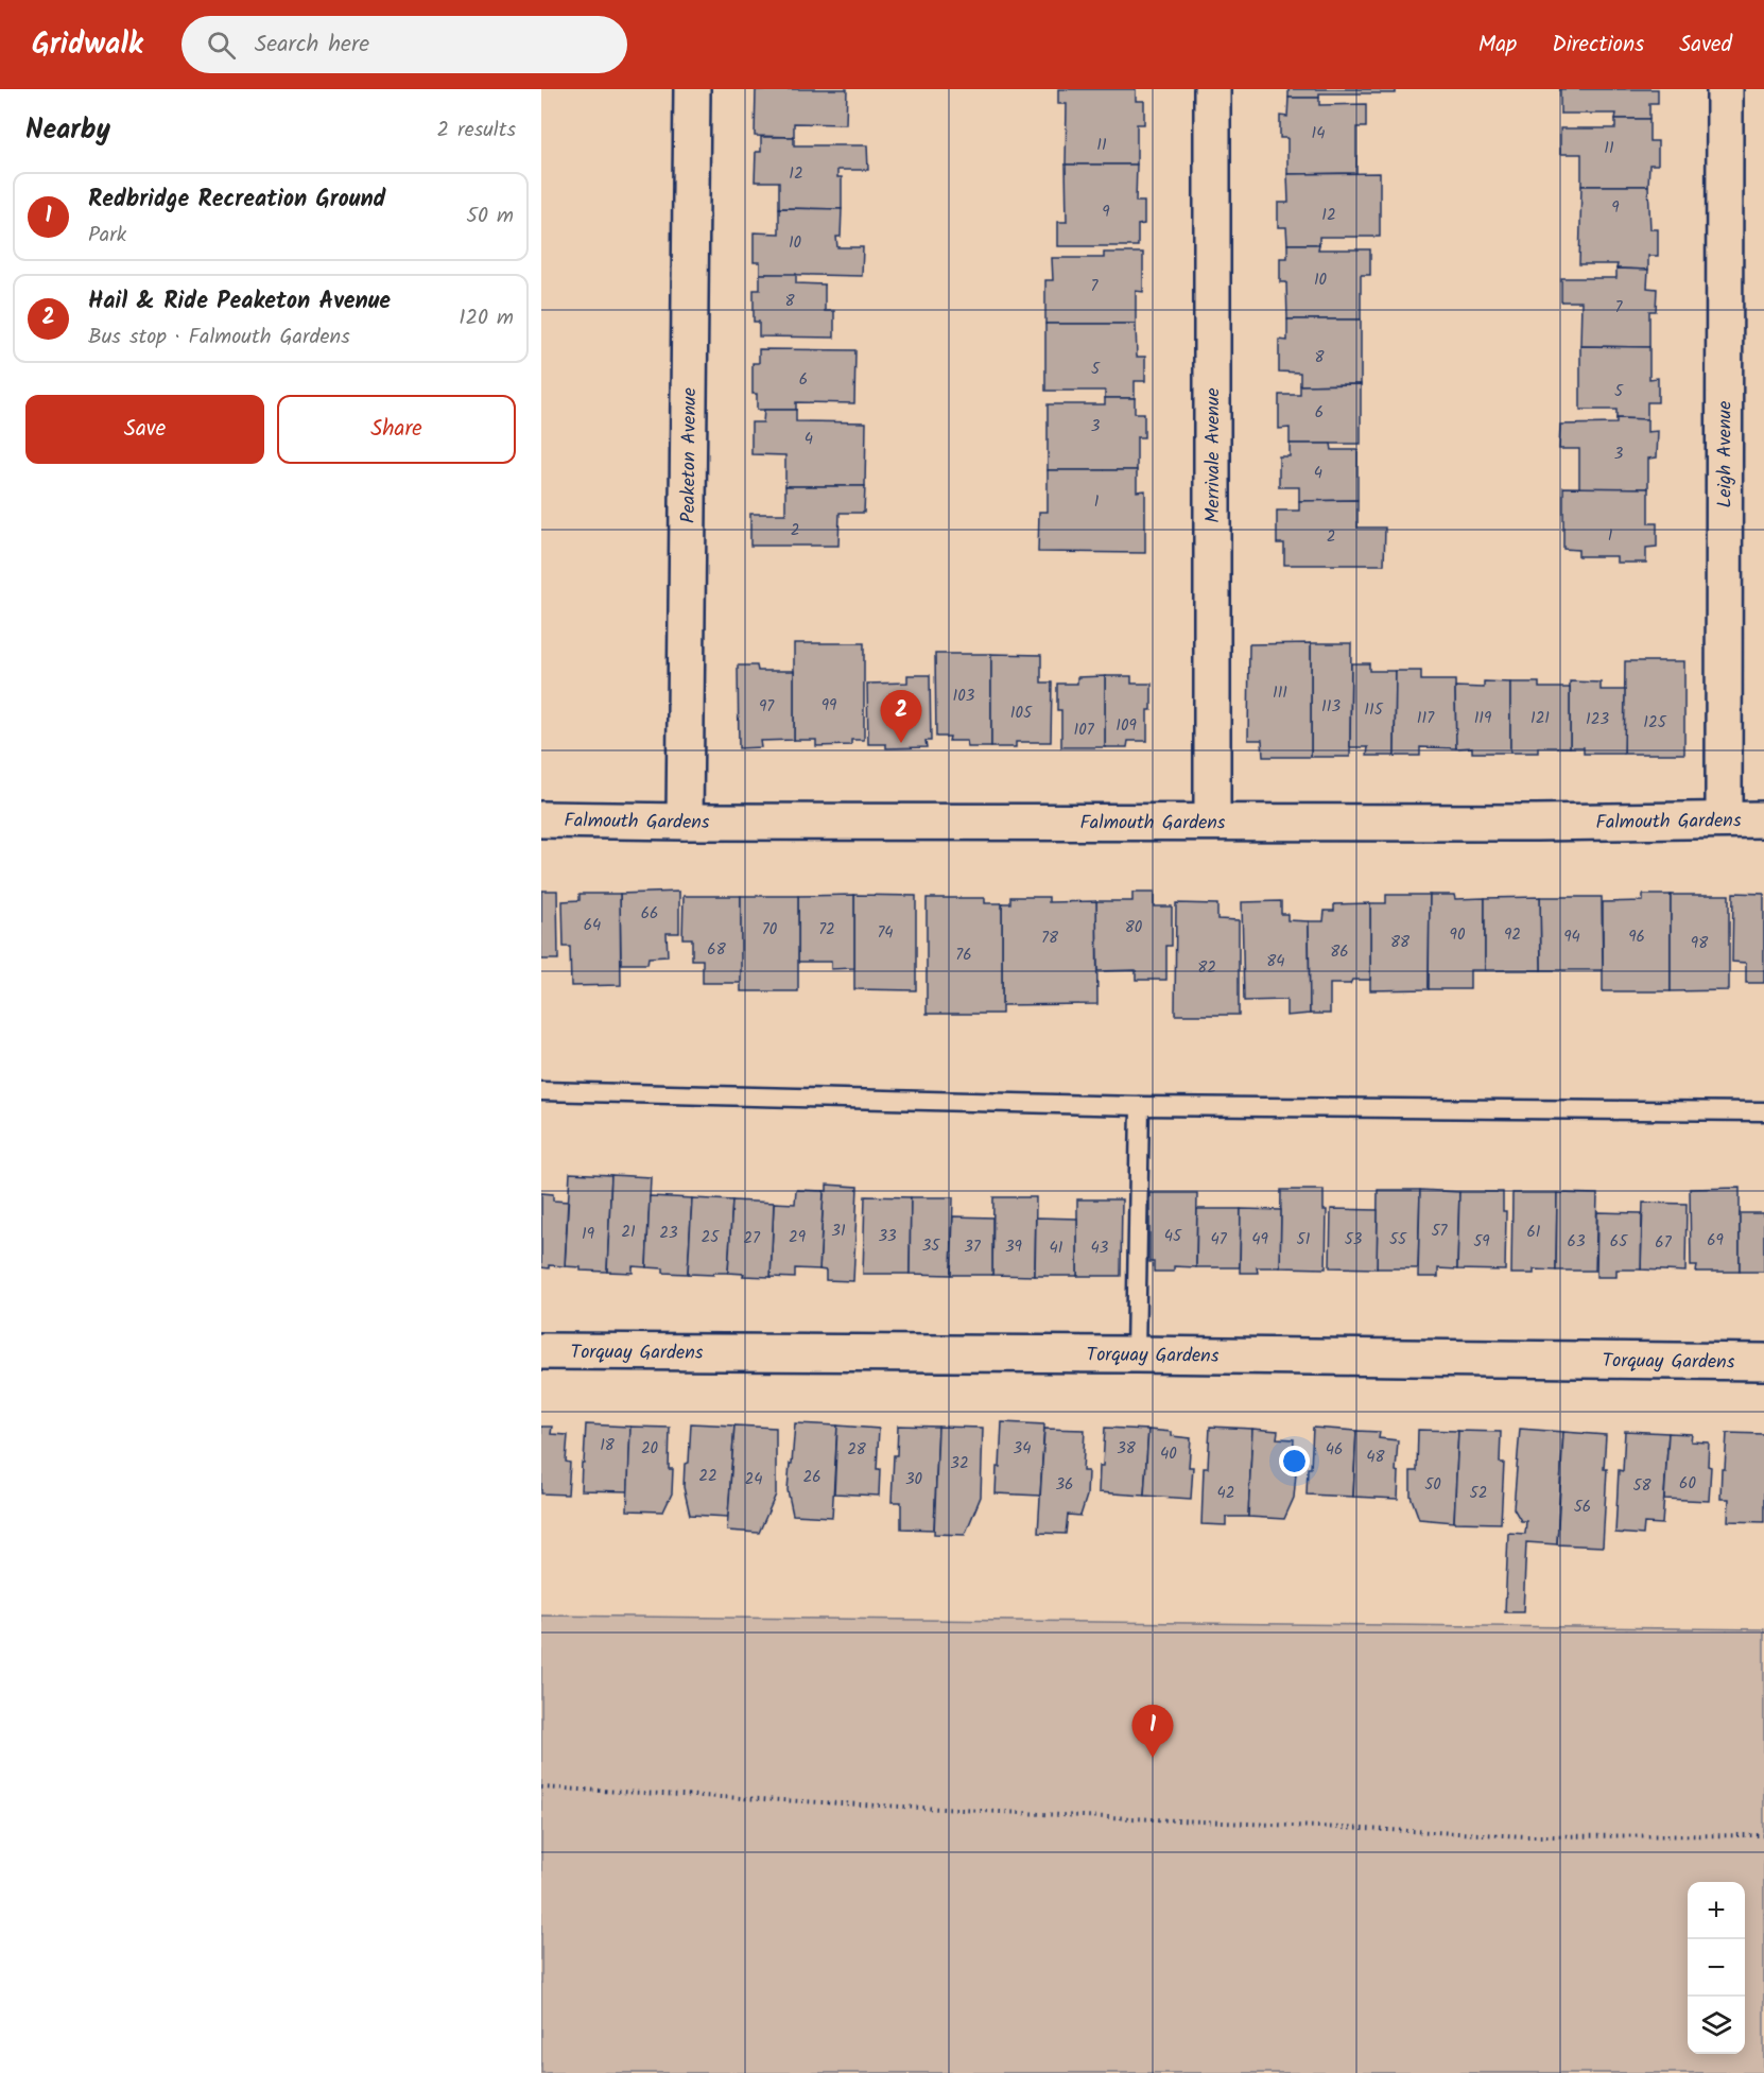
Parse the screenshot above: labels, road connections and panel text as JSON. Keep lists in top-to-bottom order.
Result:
{
  "streets": {
    "street": [
      "Leigh Avenue",
      "Peaketon Avenue",
      "Merrivale Avenue",
      "Falmouth Gardens",
      "Torquay Gardens"
    ]
  },
  "crossings": [
    ["Leigh Avenue", "Falmouth Gardens"],
    ["Peaketon Avenue", "Falmouth Gardens"],
    ["Merrivale Avenue", "Falmouth Gardens"]
  ],
  "house_numbers": [
    "14",
    "11",
    "11",
    "12",
    "9",
    "9",
    "12",
    "10",
    "10",
    "7",
    "8",
    "7",
    "8",
    "5",
    "6",
    "5",
    "6",
    "3",
    "4",
    "3",
    "4",
    "1",
    "2",
    "1",
    "2",
    "111",
    "103",
    "99",
    "97",
    "113",
    "115",
    "105",
    "117",
    "119",
    "121",
    "123",
    "125",
    "109",
    "107",
    "66",
    "64",
    "80",
    "70",
    "72",
    "74",
    "90",
    "92",
    "94",
    "96",
    "78",
    "88",
    "98",
    "68",
    "86",
    "76",
    "84",
    "82",
    "31",
    "57",
    "21",
    "61",
    "23",
    "19",
    "33",
    "45",
    "25",
    "29",
    "27",
    "47",
    "49",
    "51",
    "53",
    "55",
    "69",
    "59",
    "63",
    "65",
    "67",
    "35",
    "37",
    "39",
    "41",
    "43",
    "18",
    "20",
    "34",
    "38",
    "28",
    "46",
    "40",
    "48",
    "32",
    "22",
    "26",
    "24",
    "30",
    "60",
    "36",
    "50",
    "58",
    "42",
    "52",
    "56"
  ],
  "page": {
    "header": "Gridwalk",
    "search": "Search here",
    "nav": ["Map", "Directions", "Saved"],
    "heading": ["Nearby", "2 results"],
    "list": [
      {
        "mark": "1",
        "name": "Redbridge Recreation Ground",
        "note": "Park",
        "value": "50 m"
      },
      {
        "mark": "2",
        "name": "Hail & Ride Peaketon Avenue",
        "note": "Bus stop · Falmouth Gardens",
        "value": "120 m"
      }
    ],
    "buttons": ["Save", "Share"],
    "pins": ["2", "1"],
    "map_buttons": ["+", "−"]
  }
}
